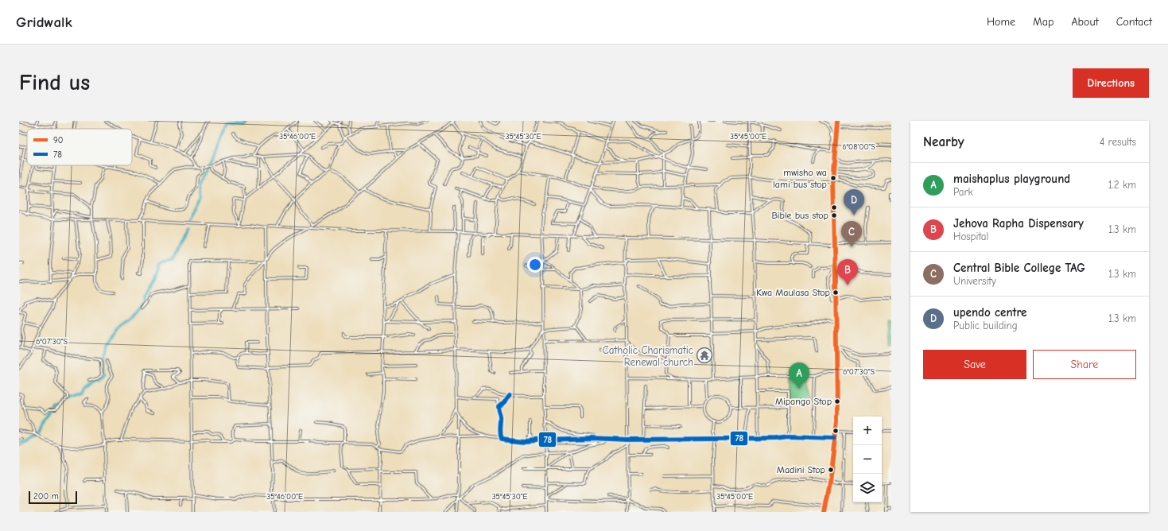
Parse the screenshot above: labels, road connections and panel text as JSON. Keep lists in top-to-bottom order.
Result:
{
  "places": {
    "other": [
      "mwisho wa lami bus stop",
      "Bible bus stop",
      "Kwa Maulasa Stop",
      "Mipango Stop",
      "Madini Stop"
    ],
    "temple": ["Catholic Charismatic Renewal church"]
  },
  "lines": ["transit line 90", "transit line 78"],
  "legend": ["90", "78"],
  "scale_bar": "200 m",
  "page": {
    "header": "Gridwalk",
    "nav": [
      "Home",
      "Map",
      "About",
      "Contact"
    ],
    "buttons": [
      "Directions",
      ["Save", "Share"]
    ],
    "title": "Find us",
    "heading": ["Nearby", "4 results"],
    "list": [
      {
        "mark": "A",
        "name": "maishaplus playground",
        "note": "Park",
        "value": "1.2 km"
      },
      {
        "mark": "B",
        "name": "Jehova Rapha Dispensary",
        "note": "Hospital",
        "value": "1.3 km"
      },
      {
        "mark": "C",
        "name": "Central Bible College TAG",
        "note": "University",
        "value": "1.3 km"
      },
      {
        "mark": "D",
        "name": "upendo centre",
        "note": "Public building",
        "value": "1.3 km"
      }
    ],
    "pins": [
      "D",
      "C",
      "B",
      "A"
    ],
    "map_buttons": ["+", "−"],
    "scale": "200 m"
  },
  "coordinates": [
    "35°46'00\"E",
    "35°45'30\"E",
    "35°45'00\"E",
    "6°08'00\"S",
    "6°07'30\"S"
  ]
}
